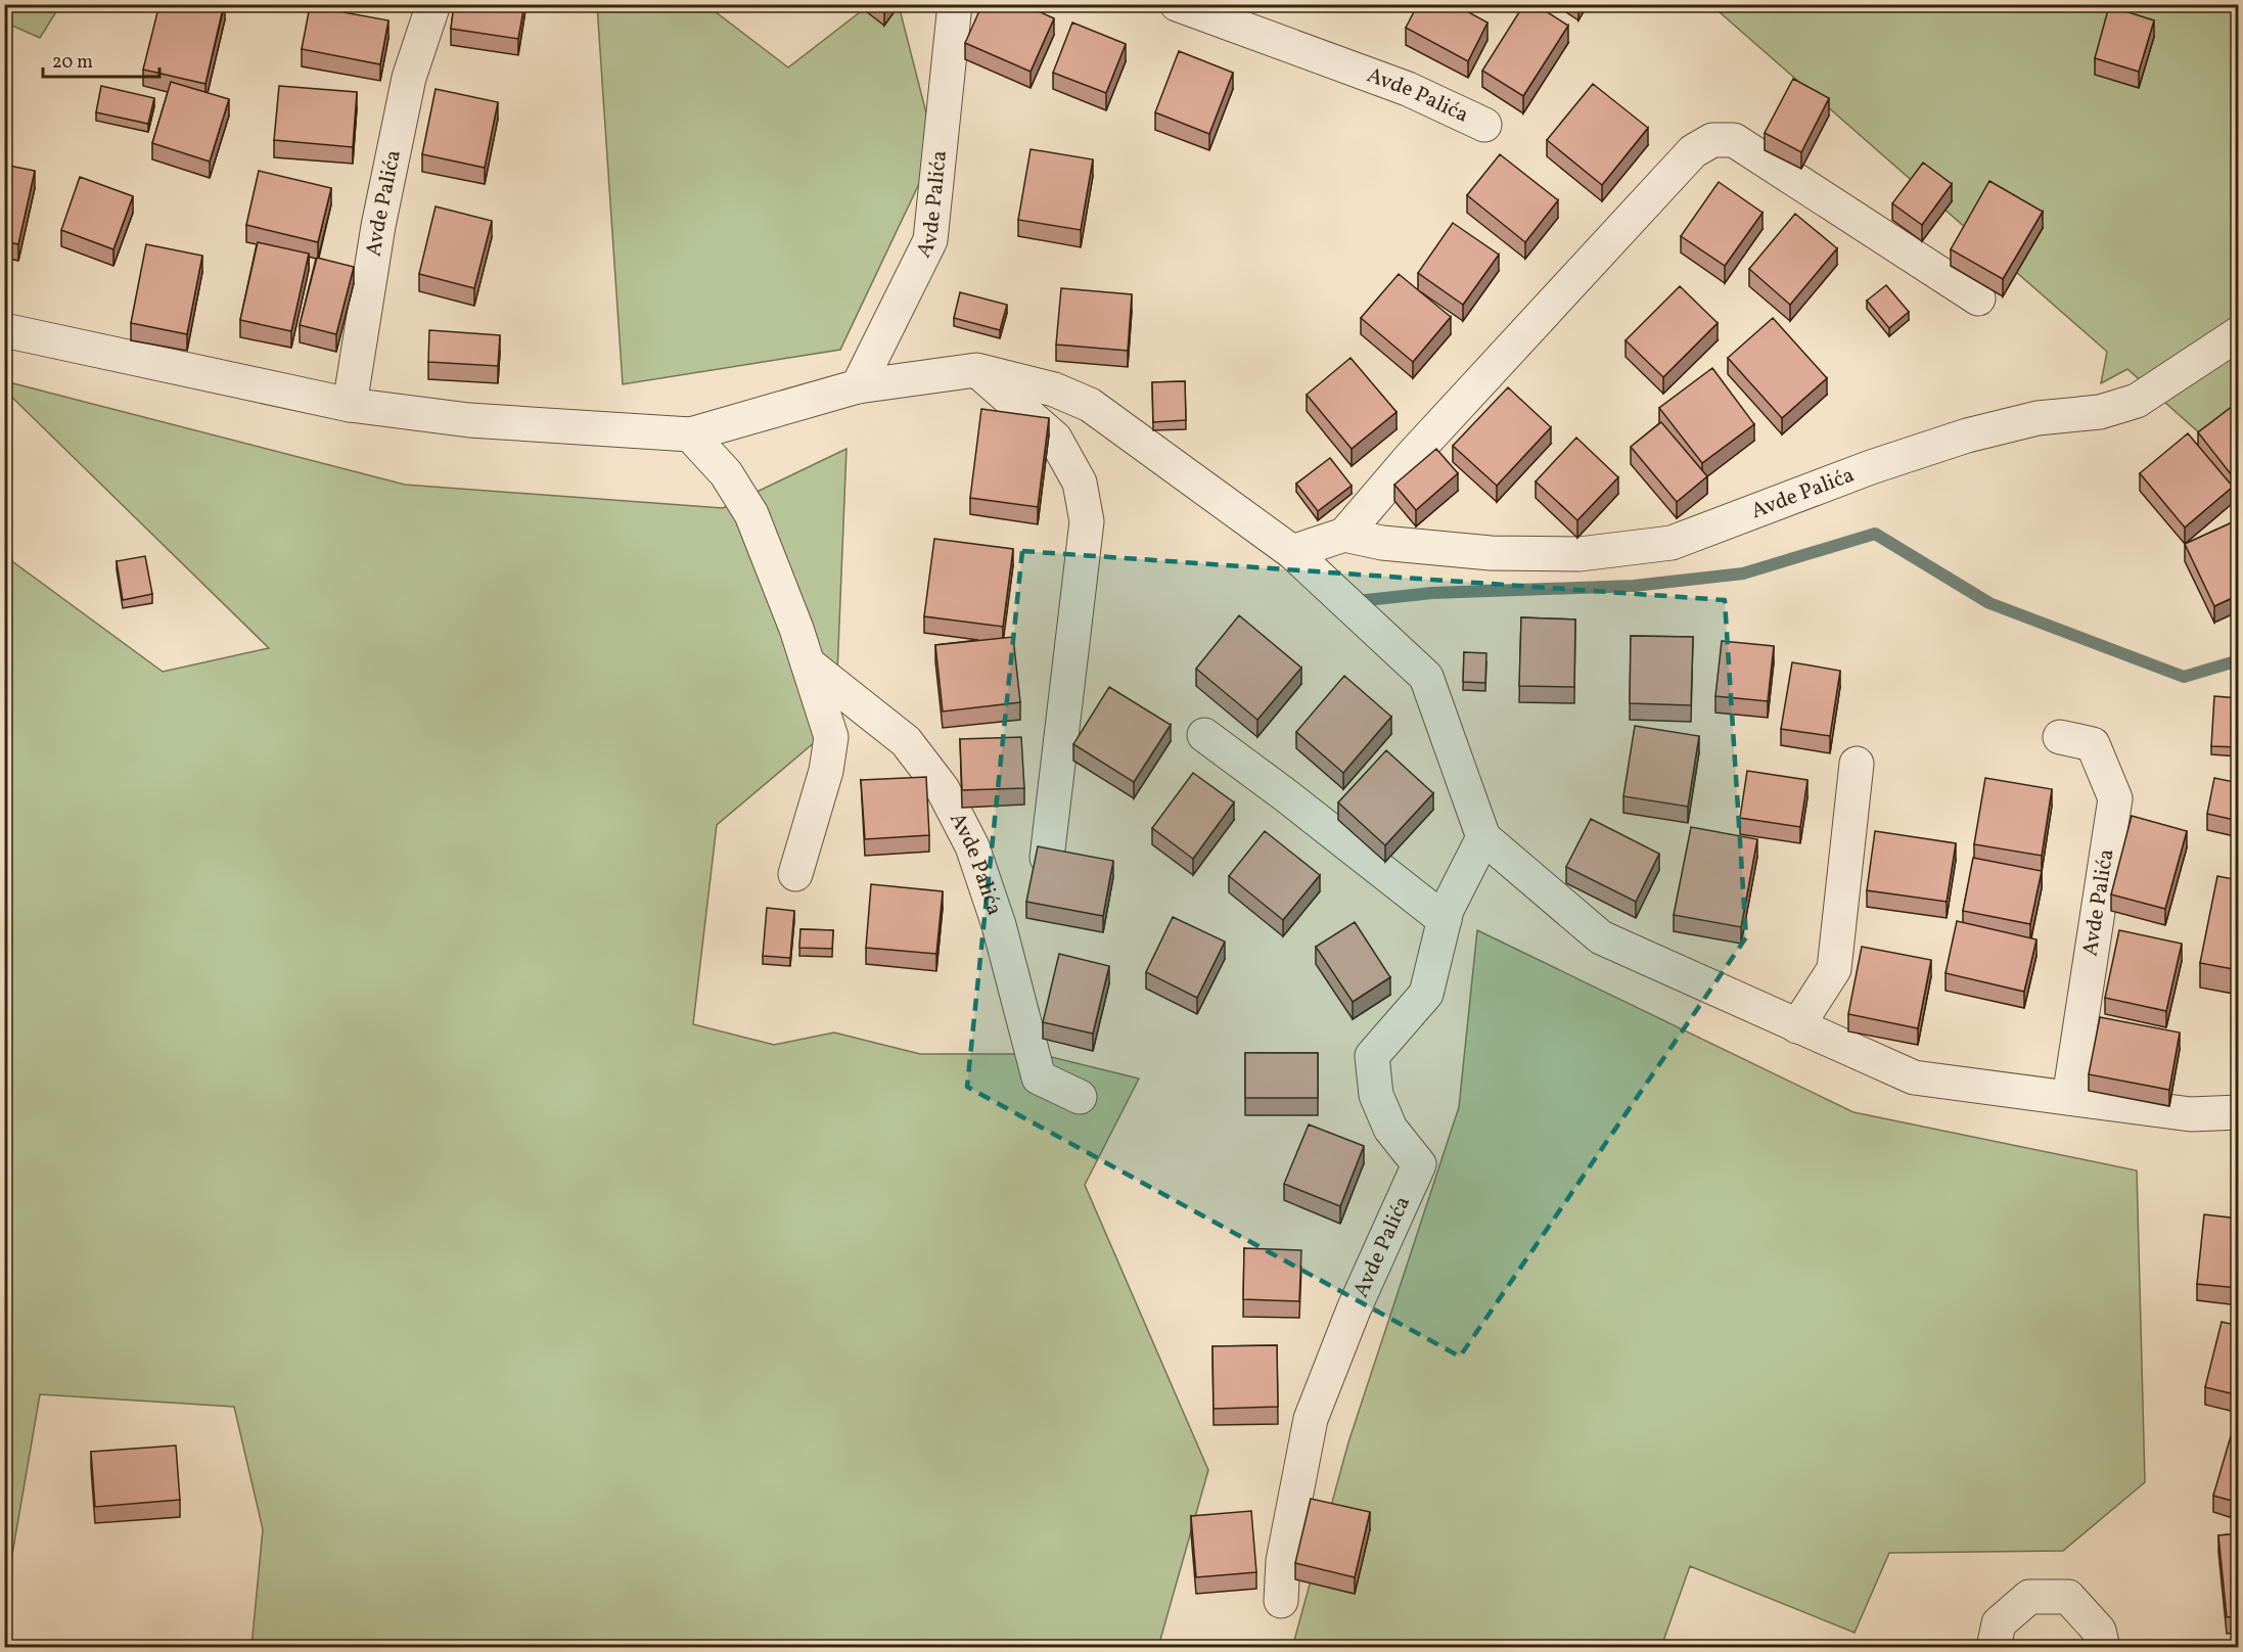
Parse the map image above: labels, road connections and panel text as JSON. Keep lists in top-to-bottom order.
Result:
{
  "streets": {
    "street": ["Avde Palića"]
  },
  "scale_bar": "20 m"
}
